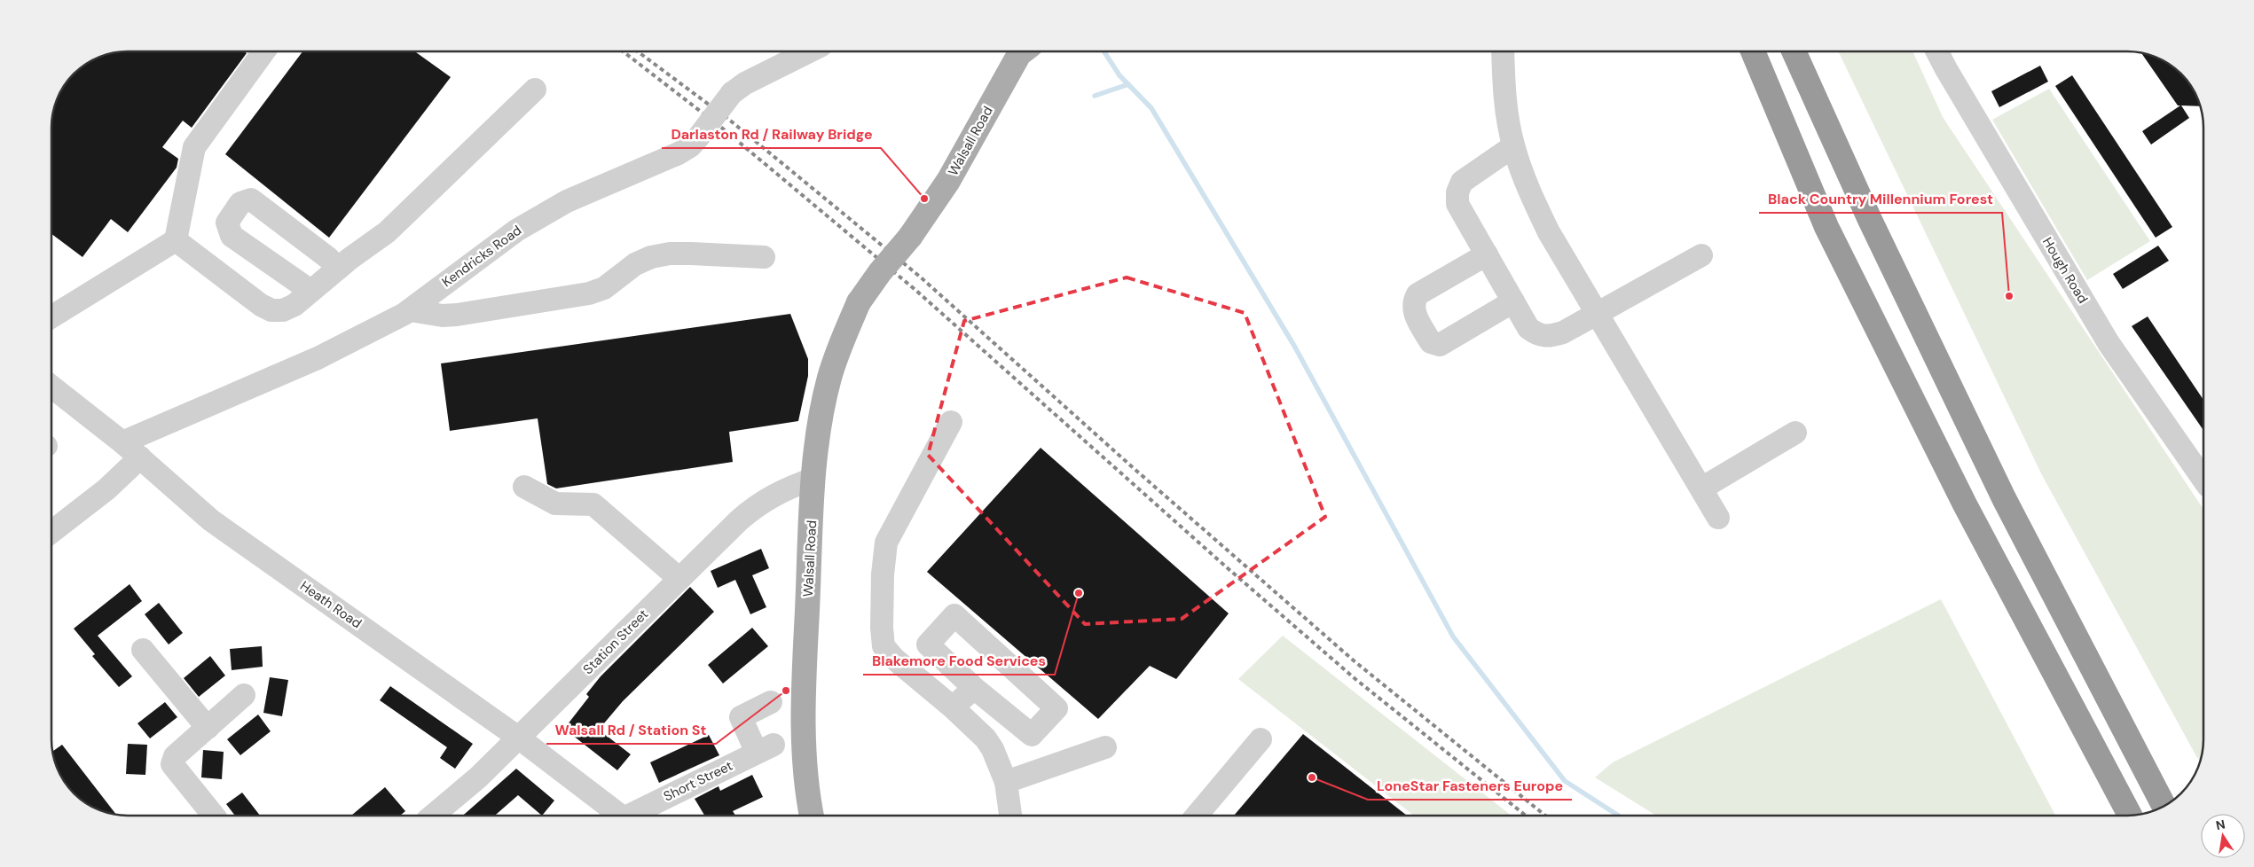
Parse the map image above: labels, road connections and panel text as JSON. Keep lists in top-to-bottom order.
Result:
{
  "streets": {
    "main road": ["Walsall Road"],
    "street": [
      "Kendricks Road",
      "Hough Road",
      "Heath Road",
      "Station Street",
      "Short Street"
    ]
  },
  "crossings": [
    ["Walsall Road", "Station Street"],
    ["Kendricks Road", "Heath Road"],
    ["Heath Road", "Station Street"]
  ],
  "places": [
    "Darlaston Rd / Railway Bridge",
    "Black Country Millennium Forest",
    "Blakemore Food Services",
    "Walsall Rd / Station St",
    "LoneStar Fasteners Europe"
  ],
  "north": "top"
}
